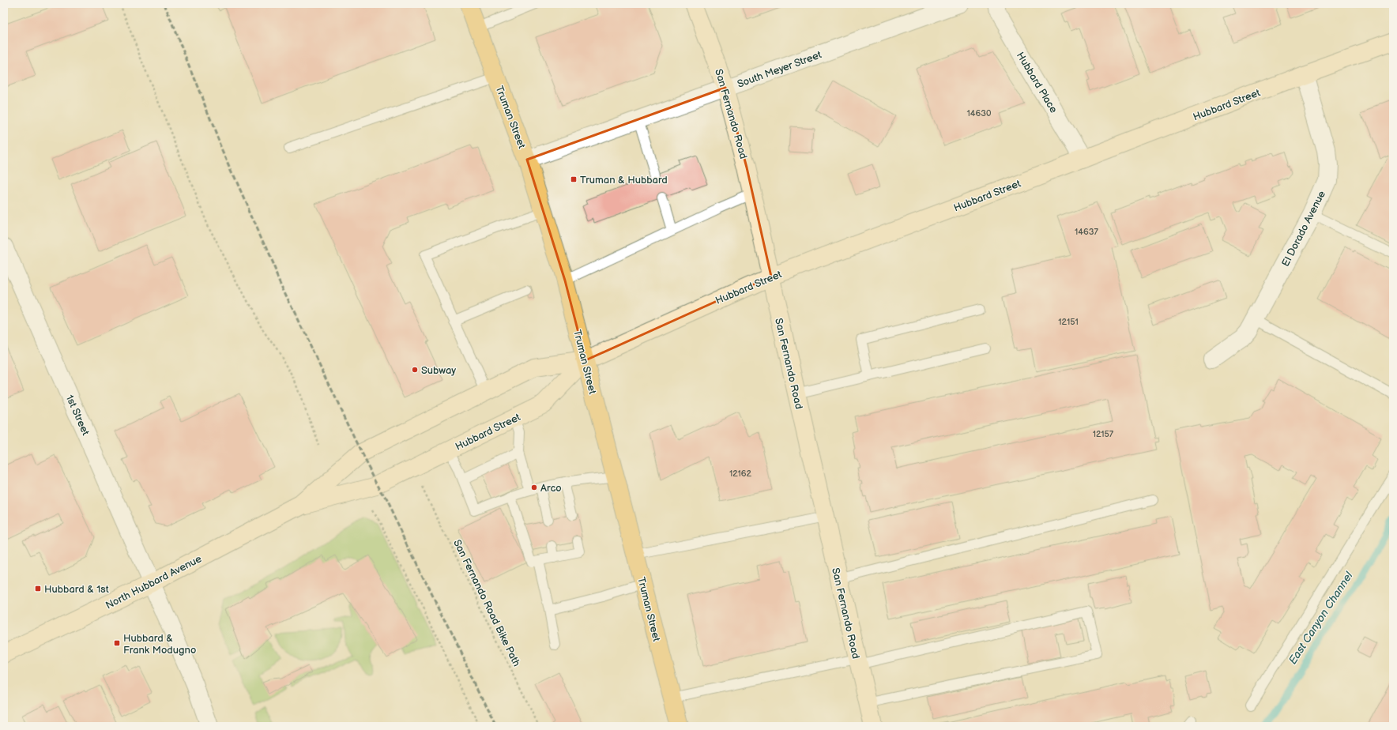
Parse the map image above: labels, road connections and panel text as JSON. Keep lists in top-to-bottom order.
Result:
{
  "streets": {
    "main road": [
      "Hubbard Street",
      "San Fernando Road",
      "Truman Street",
      "North Hubbard Avenue"
    ],
    "street": [
      "South Meyer Street",
      "Hubbard Place",
      "El Dorado Avenue",
      "1st Street"
    ],
    "path": ["San Fernando Road Bike Path"]
  },
  "crossings": [
    ["South Meyer Street", "San Fernando Road"],
    ["South Meyer Street", "Truman Street"],
    ["Hubbard Place", "Hubbard Street"],
    ["Hubbard Street", "San Fernando Road"],
    ["Hubbard Street", "Truman Street"],
    ["Hubbard Street", "El Dorado Avenue"],
    ["Hubbard Street", "North Hubbard Avenue"],
    ["1st Street", "North Hubbard Avenue"]
  ],
  "water": ["East Canyon Channel"],
  "places": {
    "transit": ["Truman & Hubbard", "Hubbard & 1st", "Hubbard & Frank Modugno"],
    "other": ["Subway", "Arco"]
  },
  "house_numbers": [
    "14630",
    "14637",
    "12151",
    "12157",
    "12162"
  ]
}
